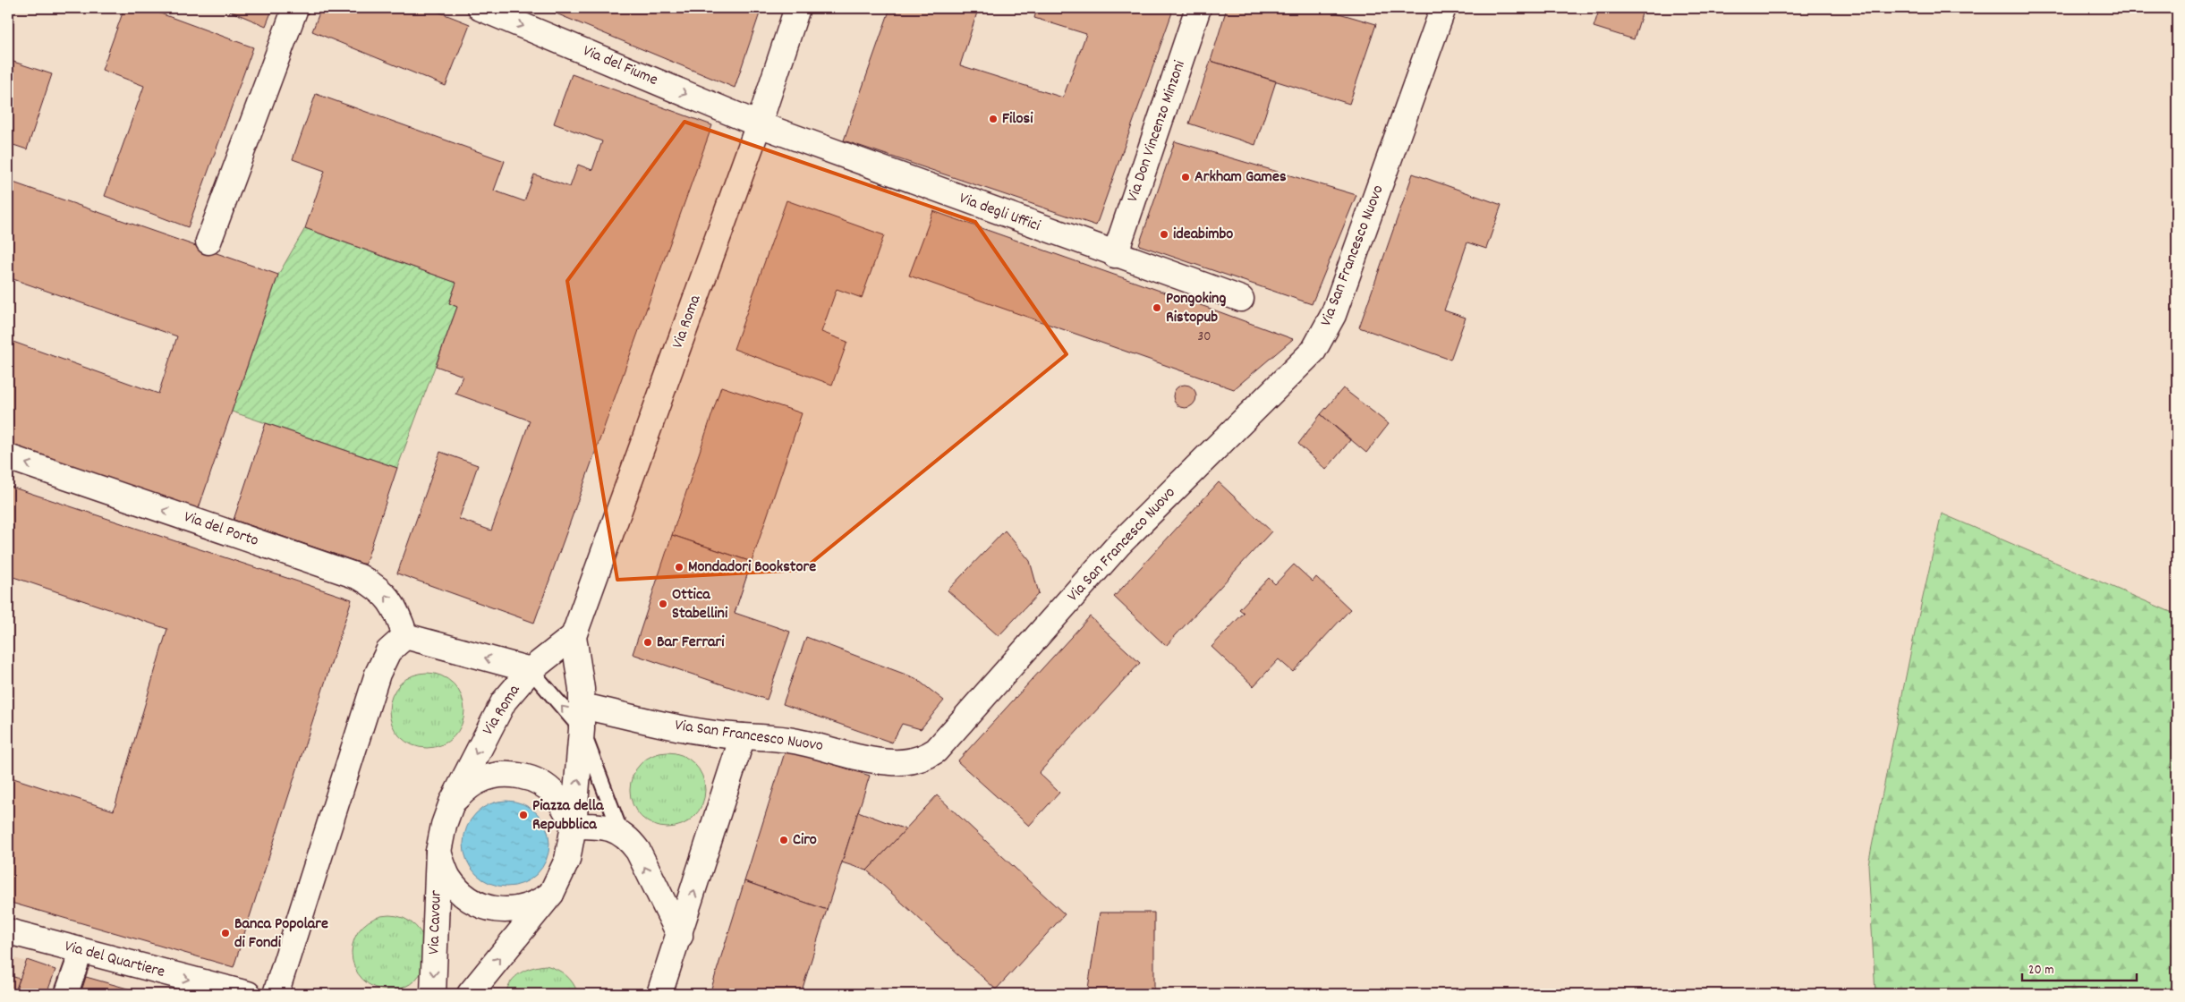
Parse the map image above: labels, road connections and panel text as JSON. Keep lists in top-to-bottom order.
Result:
{
  "streets": {
    "street": [
      "Via del Fiume",
      "Via Don Vincenzo Minzoni",
      "Via degli Uffici",
      "Via San Francesco Nuovo",
      "Via Roma",
      "Via del Porto",
      "Via Cavour",
      "Via del Quartiere"
    ]
  },
  "crossings": [
    ["Via del Fiume", "Via degli Uffici"],
    ["Via del Fiume", "Via Roma"],
    ["Via Don Vincenzo Minzoni", "Via degli Uffici"],
    ["Via degli Uffici", "Via Roma"],
    ["Via San Francesco Nuovo", "Via Roma"],
    ["Via Roma", "Via Cavour"]
  ],
  "one_way": ["Via del Fiume", "Via del Porto", "Via del Quartiere"],
  "places": [
    "Filosi",
    "Arkham Games",
    "ideabimbo",
    "Pongoking Ristopub",
    "Mondadori Bookstore",
    "Ottica Stabellini",
    "Bar Ferrari",
    "Piazza della Repubblica",
    "Ciro",
    "Banca Popolare di Fondi"
  ],
  "house_numbers": ["30"],
  "scale_bar": "20 m"
}
